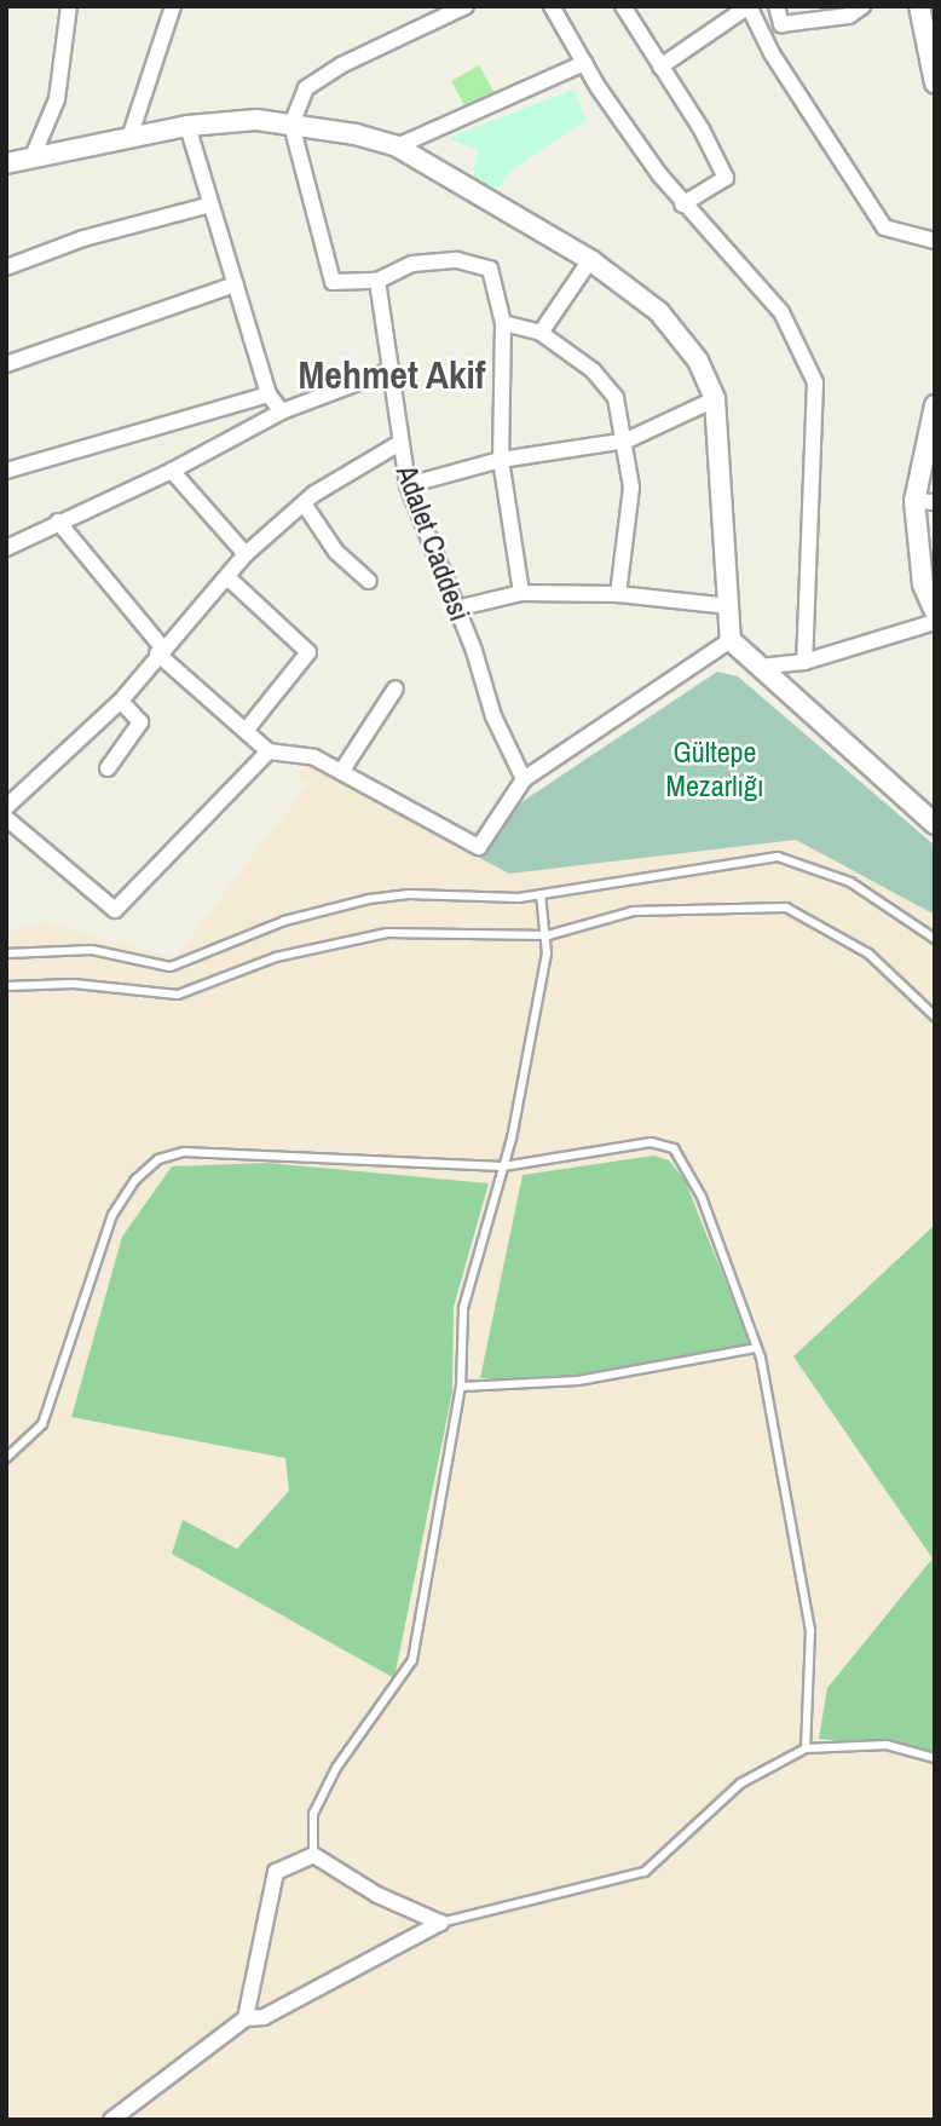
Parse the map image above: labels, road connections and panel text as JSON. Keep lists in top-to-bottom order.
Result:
{
  "streets": {
    "street": ["Adalet Caddesi"]
  },
  "districts": ["Mehmet Akif"],
  "parks": ["Gültepe Mezarlığı"]
}
